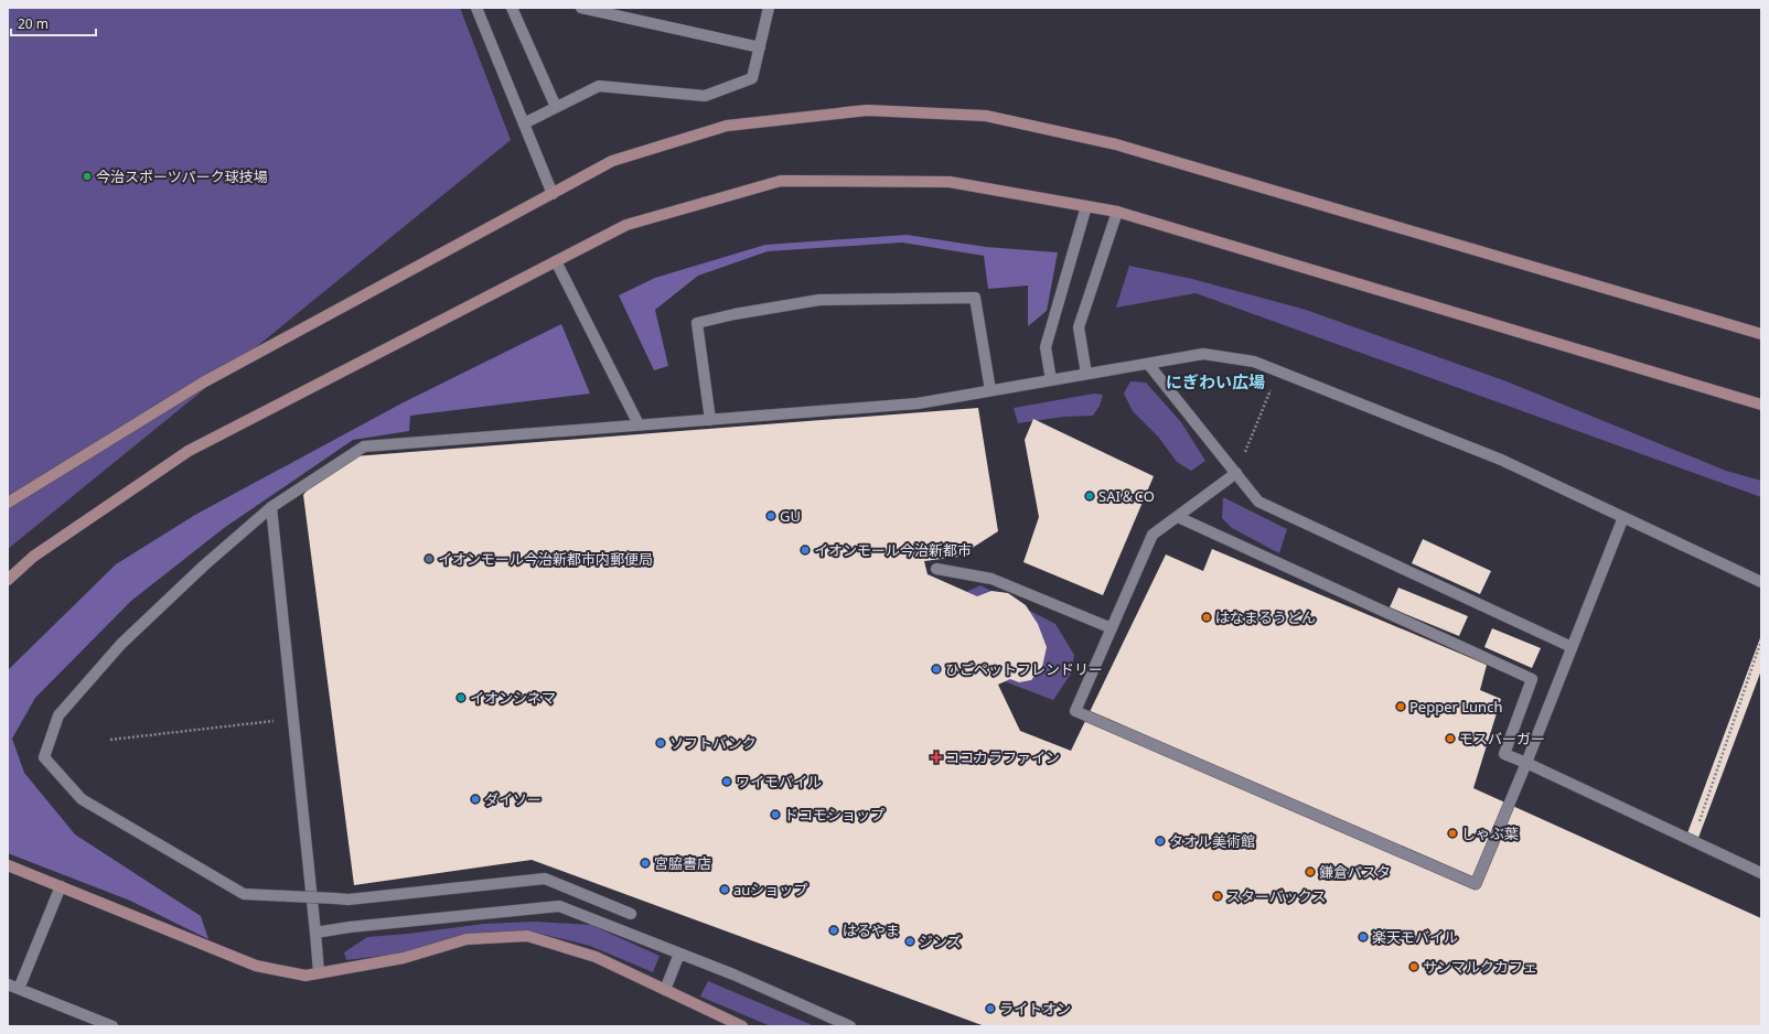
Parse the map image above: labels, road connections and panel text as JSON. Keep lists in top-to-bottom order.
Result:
{
  "districts": ["にぎわい広場"],
  "places": {
    "other": [
      "今治スポーツパーク球技場",
      "SAI＆CO",
      "GU",
      "イオンモール今治新都市",
      "イオンモール今治新都市内郵便局",
      "はなまるうどん",
      "ひごペットフレンドリー",
      "イオンシネマ",
      "Pepper Lunch",
      "モスバーガー",
      "ソフトバンク",
      "ワイモバイル",
      "ダイソー",
      "ドコモショップ",
      "しゃぶ葉",
      "タオル美術館",
      "宮脇書店",
      "鎌倉パスタ",
      "auショップ",
      "スターバックス",
      "はるやま",
      "楽天モバイル",
      "ジンズ",
      "サンマルクカフェ",
      "ライトオン"
    ],
    "health": ["ココカラファイン"]
  },
  "scale_bar": "20 m"
}
